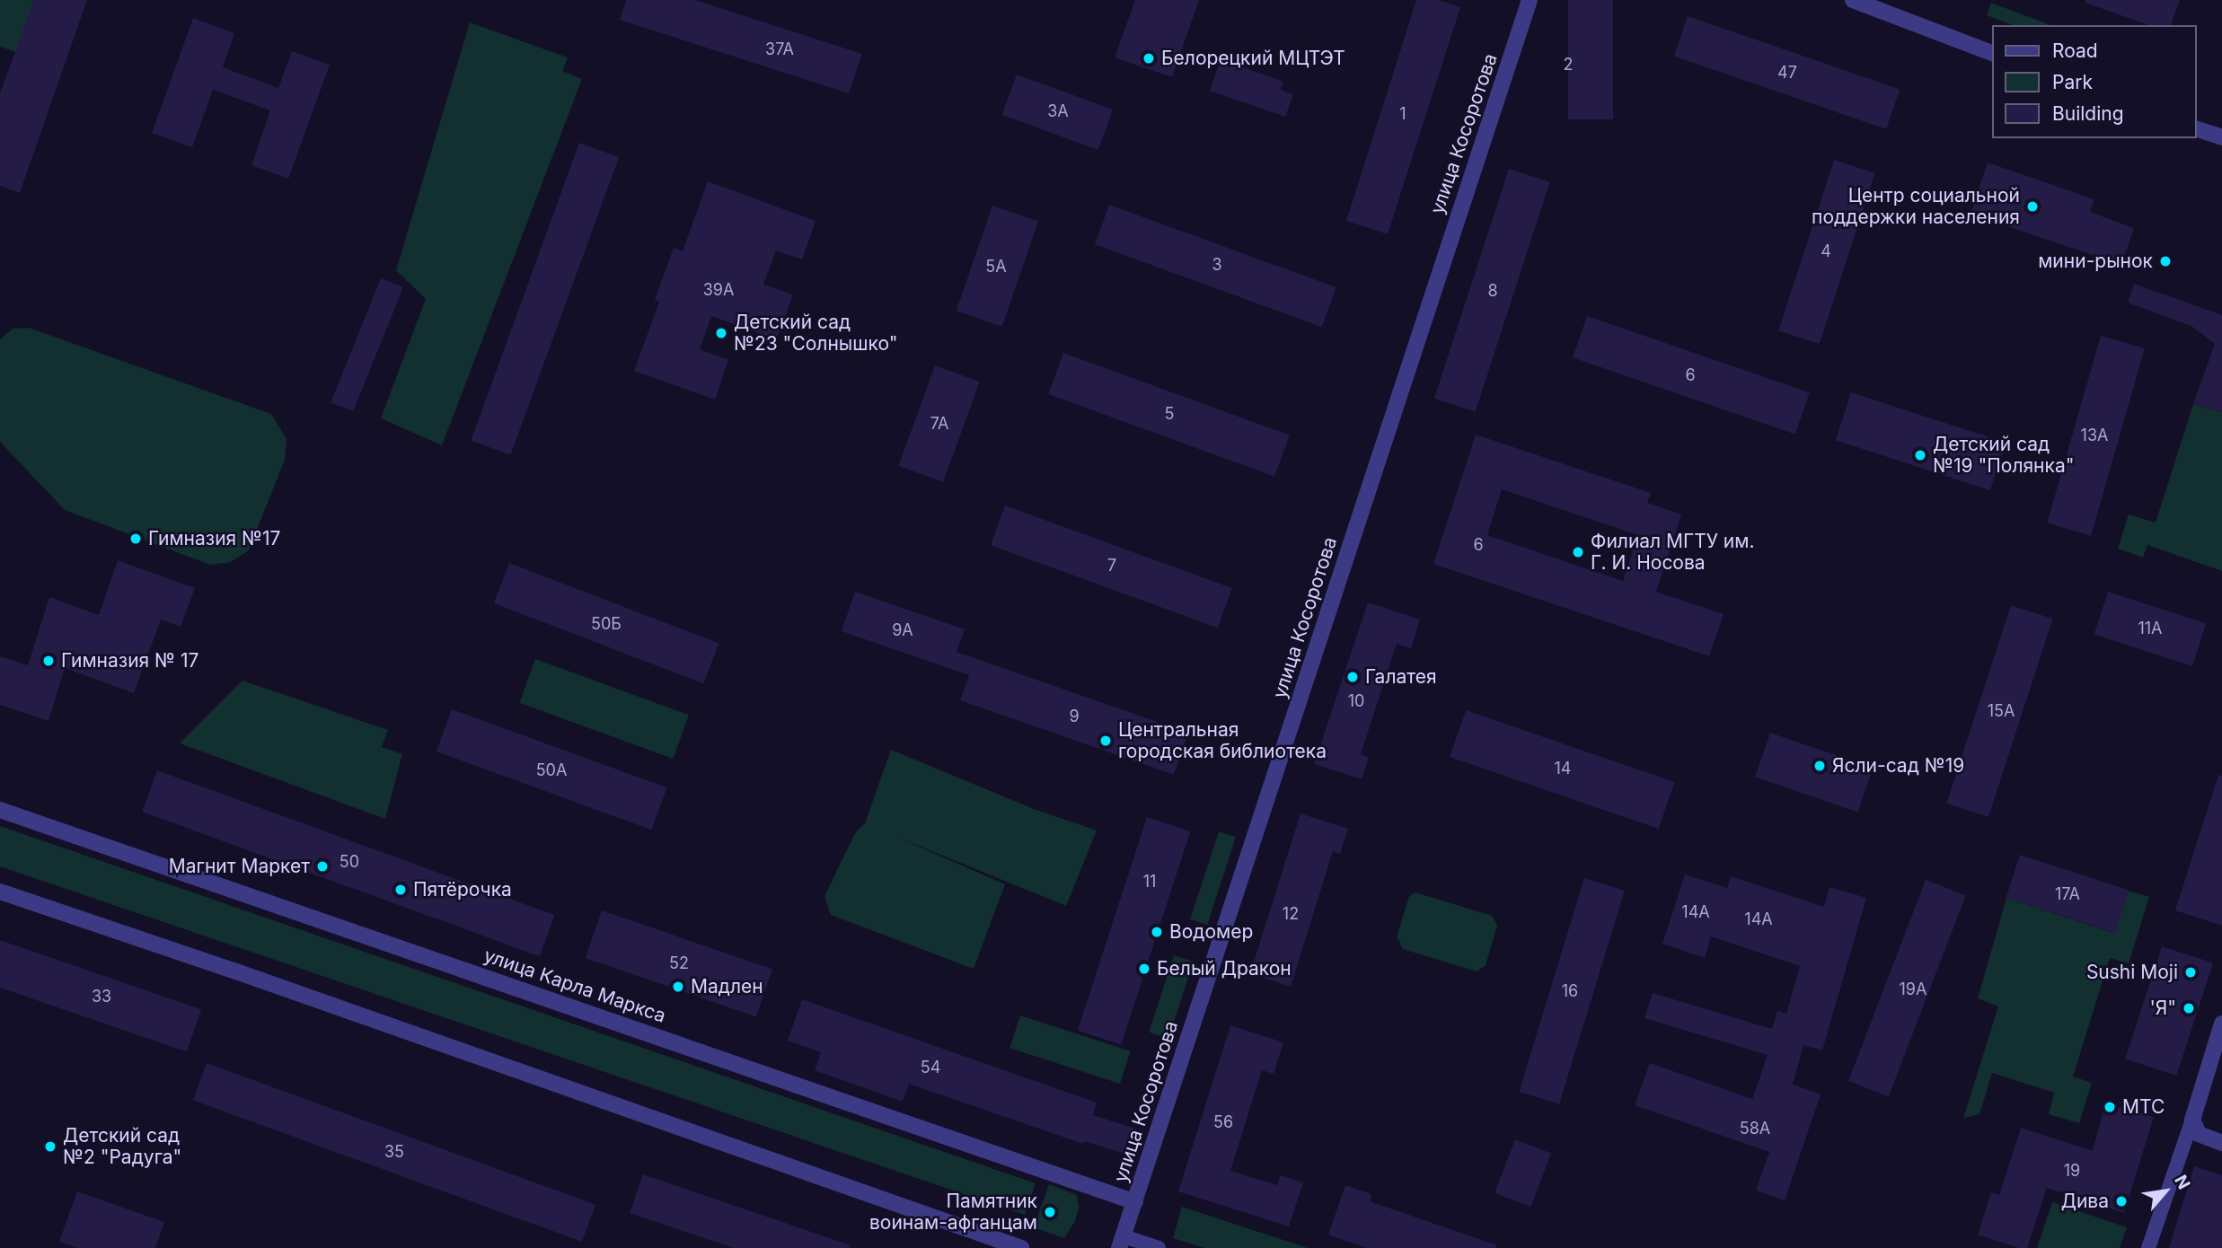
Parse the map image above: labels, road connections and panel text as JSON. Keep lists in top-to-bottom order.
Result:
{
  "streets": {
    "street": ["улица Косоротова", "улица Карла Маркса"]
  },
  "crossings": [
    ["улица Косоротова", "улица Карла Маркса"]
  ],
  "places": [
    "Белорецкий МЦТЭТ",
    "Центр социальной поддержки населения",
    "мини-рынок",
    "Детский сад №23 \"Солнышко\"",
    "Детский сад №19 \"Полянка\"",
    "Гимназия №17",
    "Филиал МГТУ им. Г. И. Носова",
    "Гимназия № 17",
    "Галатея",
    "Центральная городская библиотека",
    "Ясли-сад №19",
    "Магнит Маркет",
    "Пятёрочка",
    "Водомер",
    "Белый Дракон",
    "Sushi Moji",
    "Мадлен",
    "'Я\"",
    "МТС",
    "Детский сад №2 \"Радуга\"",
    "Дива",
    "Памятник воинам-афганцам"
  ],
  "house_numbers": [
    "37А",
    "2",
    "47",
    "3А",
    "1",
    "4",
    "3",
    "5А",
    "39А",
    "8",
    "6",
    "5",
    "7А",
    "13А",
    "6",
    "7",
    "50Б",
    "11А",
    "9А",
    "10",
    "15А",
    "9",
    "14",
    "50А",
    "50",
    "11",
    "17А",
    "14А",
    "12",
    "14А",
    "52",
    "19А",
    "16",
    "33",
    "54",
    "56",
    "58А",
    "35",
    "19"
  ],
  "legend": ["Road", "Park", "Building"],
  "north": "top right"
}
